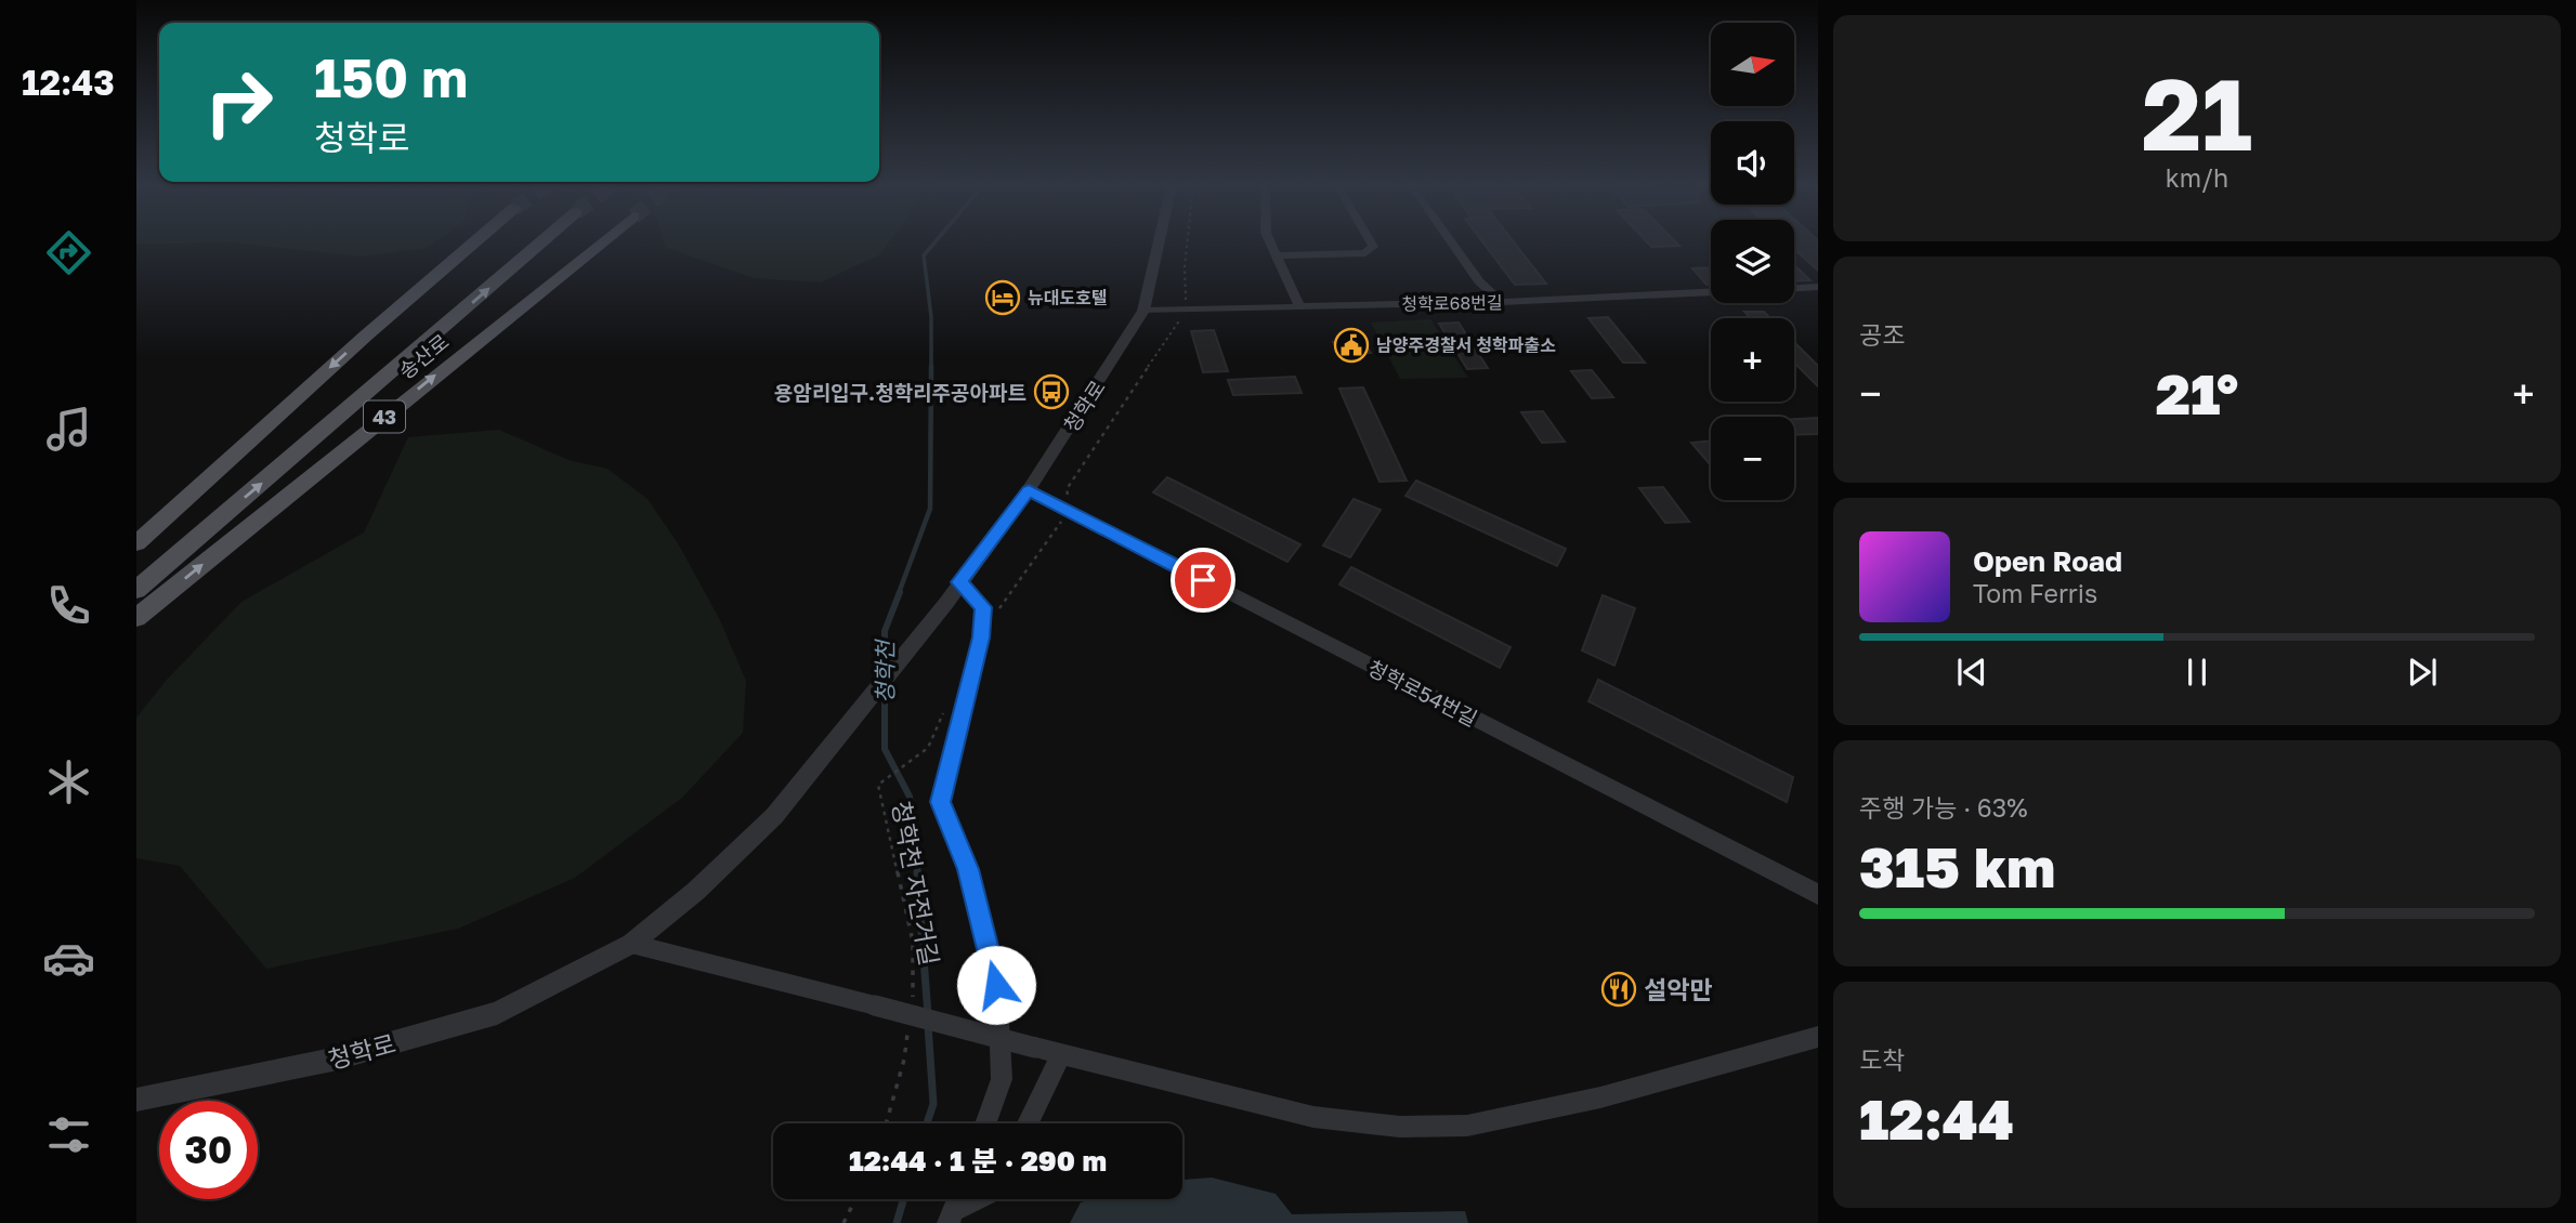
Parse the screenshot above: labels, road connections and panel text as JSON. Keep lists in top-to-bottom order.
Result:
{
  "streets": {
    "main road": ["송산로", "43"],
    "street": ["청학로68번길", "청학로", "청학로54번길"],
    "path": ["청학천 자전거길"]
  },
  "crossings": [
    ["청학로68번길", "청학로"],
    ["청학로", "청학로54번길"]
  ],
  "water": ["청학천"],
  "places": {
    "hotel": ["뉴대도호텔"],
    "public building": ["남양주경찰서 청학파출소"],
    "bus stop": ["용암리입구.청학리주공아파트"],
    "restaurant": ["설악만"]
  },
  "north": "right",
  "page": {
    "tabs": "12:43",
    "tile": [
      ["21", "km/h"],
      "공조",
      ["주행 가능 · 63%", "315 km"],
      ["도착", "12:44"]
    ],
    "map_buttons": ["+", "−"],
    "turn": ["150 m", "청학로"],
    "heat": ["−", "21°", "+"],
    "song": ["Open Road", "Tom Ferris"],
    "limit": "30",
    "trip": "12:44 · 1 분 · 290 m"
  }
}
